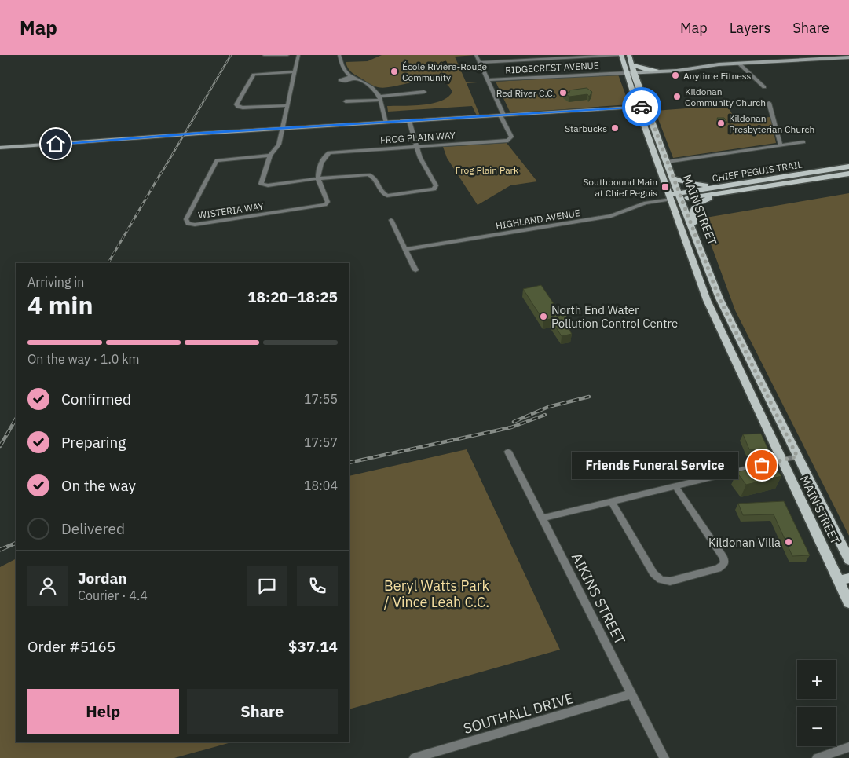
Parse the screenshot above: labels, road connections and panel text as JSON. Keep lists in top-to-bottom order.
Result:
{
  "streets": {
    "main road": ["CHIEF PEGUIS TRAIL", "MAIN STREET"],
    "street": [
      "RIDGECREST AVENUE",
      "FROG PLAIN WAY",
      "WISTERIA WAY",
      "HIGHLAND AVENUE",
      "AIKINS STREET",
      "SOUTHALL DRIVE"
    ]
  },
  "crossings": [
    ["RIDGECREST AVENUE", "MAIN STREET"],
    ["FROG PLAIN WAY", "WISTERIA WAY"],
    ["CHIEF PEGUIS TRAIL", "MAIN STREET"],
    ["CHIEF PEGUIS TRAIL", "HIGHLAND AVENUE"],
    ["MAIN STREET", "HIGHLAND AVENUE"],
    ["AIKINS STREET", "SOUTHALL DRIVE"]
  ],
  "parks": ["Frog Plain Park", "Beryl Watts Park / Vince Leah C.C."],
  "places": {
    "other": [
      "École Rivière-Rouge Community",
      "Anytime Fitness",
      "Red River C.C.",
      "Kildonan Community Church",
      "Kildonan Presbyterian Church",
      "Starbucks",
      "North End Water Pollution Control Centre",
      "Friends Funeral Service",
      "Kildonan Villa"
    ],
    "transit": ["Southbound Main at Chief Peguis"]
  },
  "page": {
    "header": "Map",
    "nav": ["Map", "Layers", "Share"],
    "heading": ["4 min", "Arriving in", "18:20–18:25"],
    "panel": [
      "Jordan",
      "Courier · 4.4",
      "Order #5165",
      "$37.14"
    ],
    "bar": "On the way · 1.0 km",
    "list": [
      ["Confirmed", "17:55"],
      ["Preparing", "17:57"],
      ["On the way", "18:04"],
      "Delivered"
    ],
    "bubble": "Friends Funeral Service",
    "map_buttons": ["+", "−"],
    "buttons": ["Help", "Share"]
  }
}
